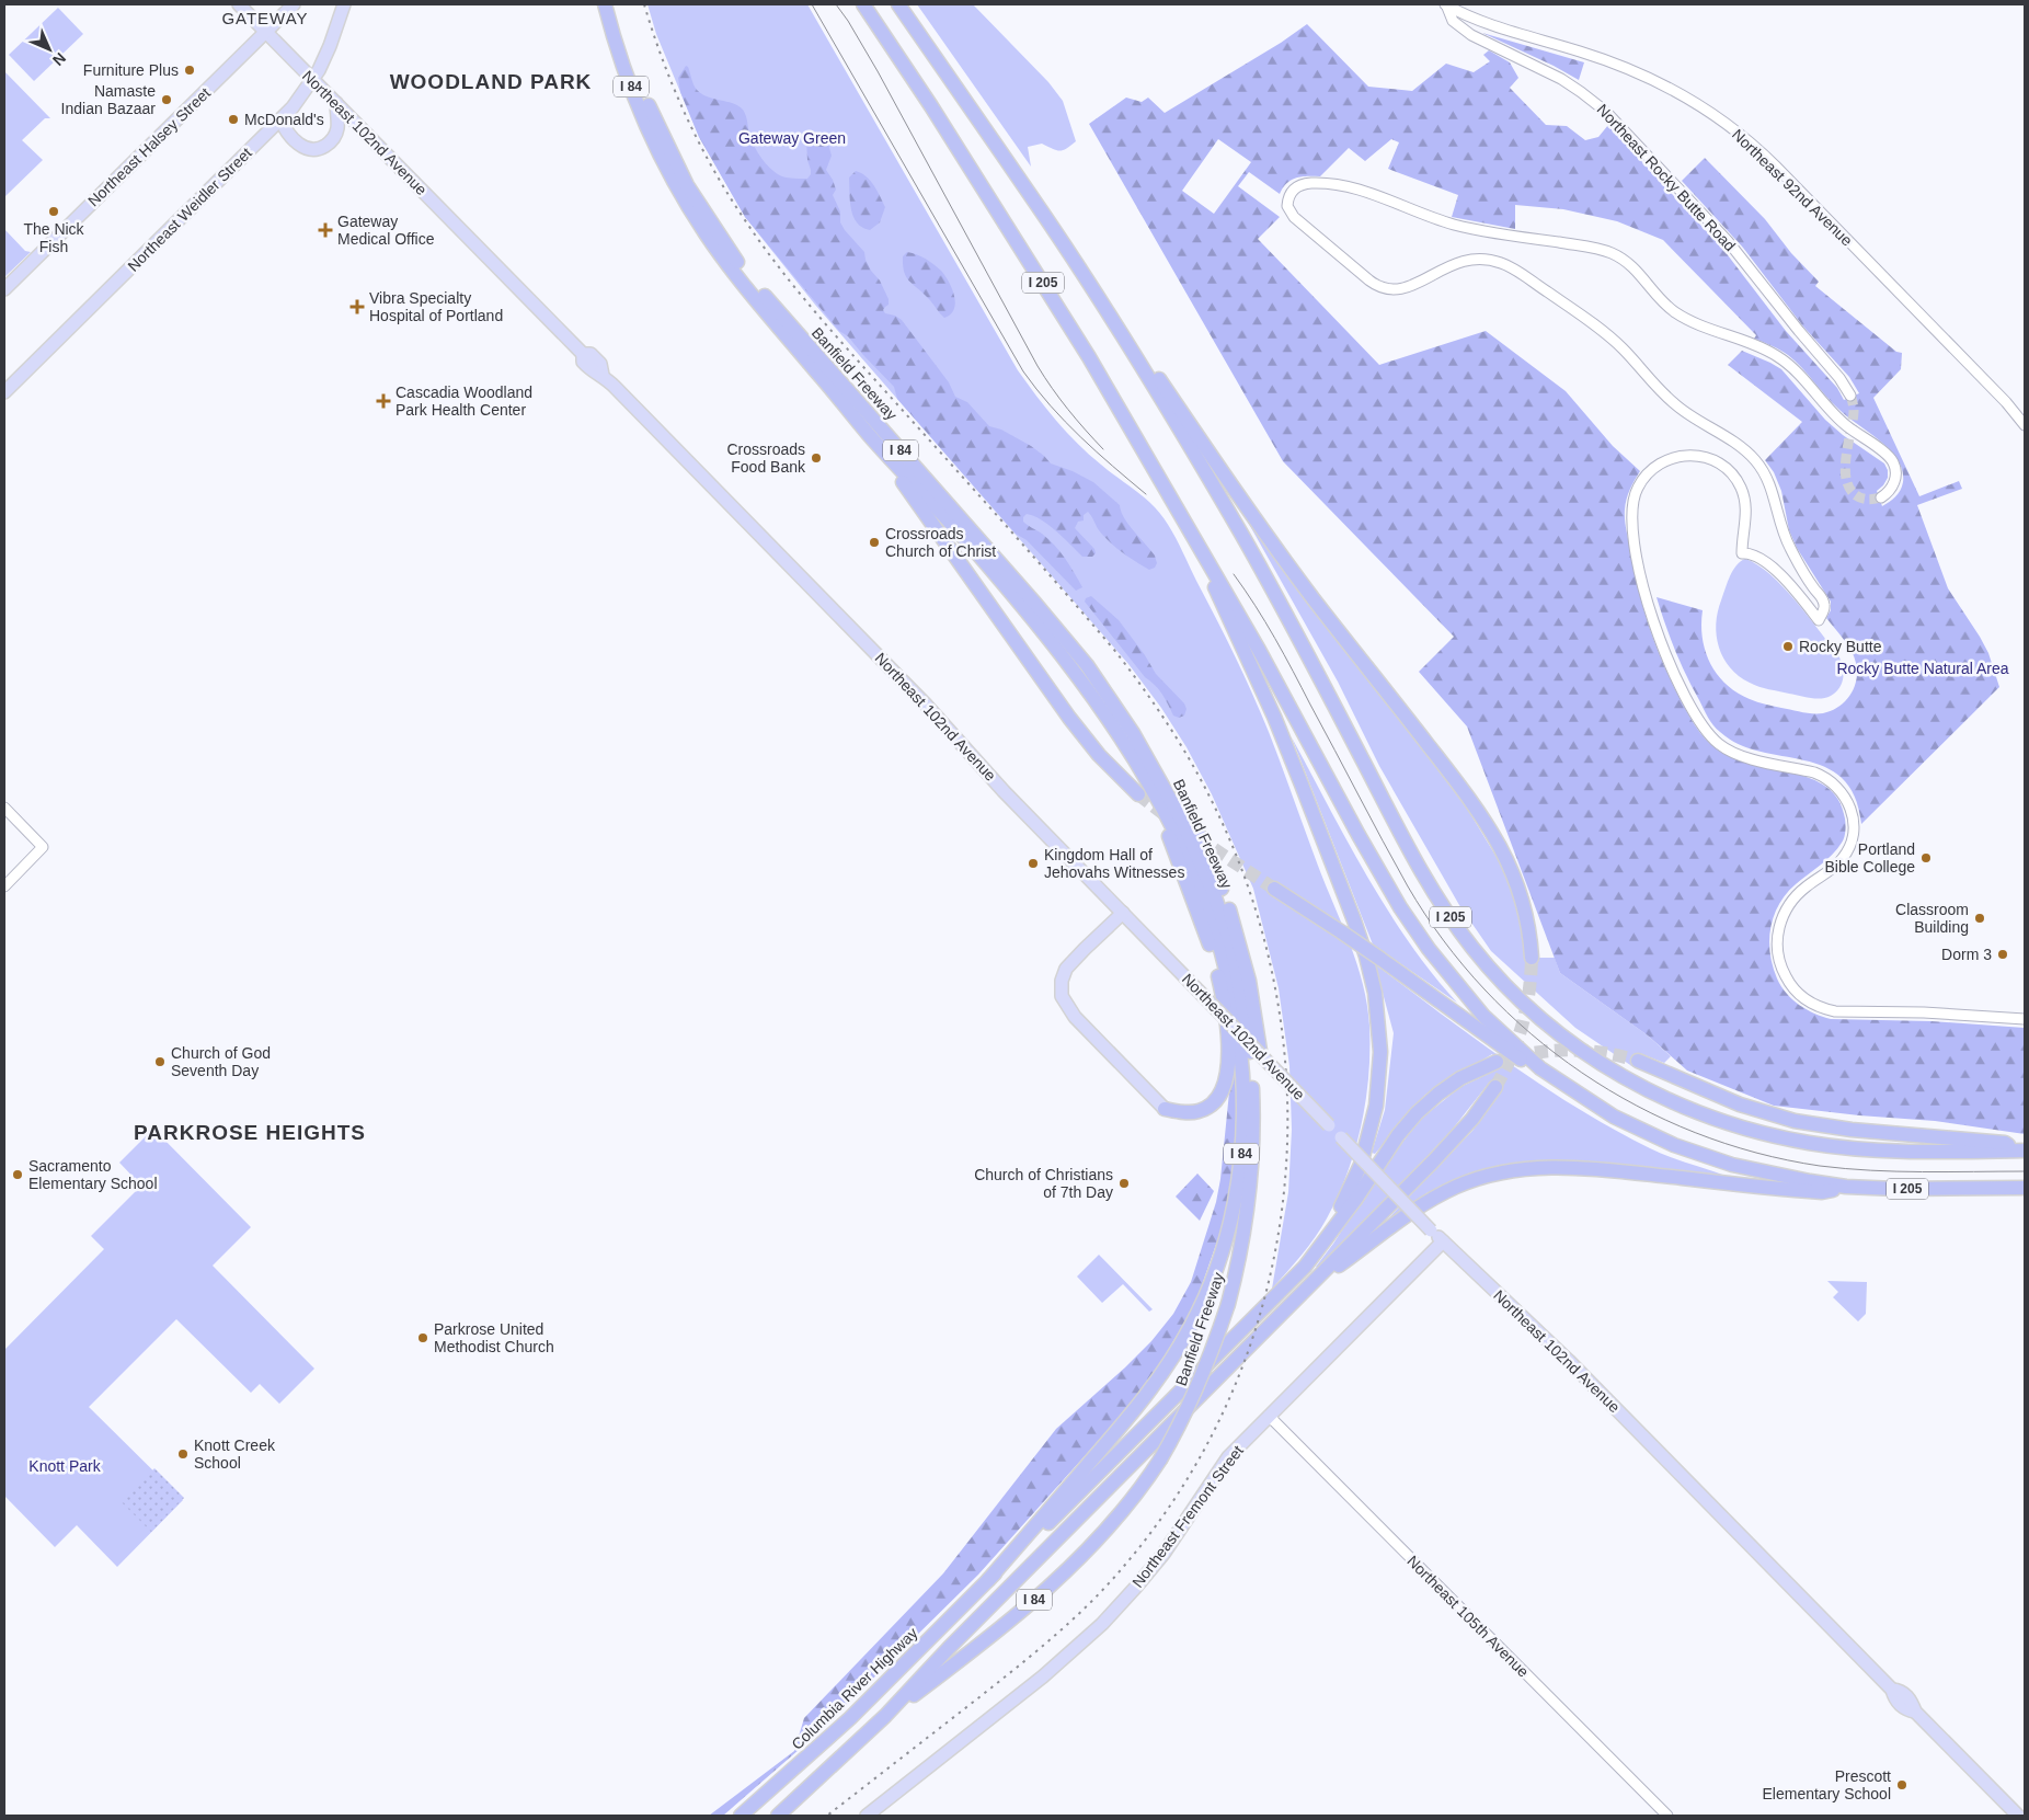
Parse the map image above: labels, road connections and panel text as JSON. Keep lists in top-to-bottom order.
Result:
{
  "streets": {
    "highway": [
      "I 84",
      "I 205",
      "Banfield Freeway",
      "Columbia River Highway"
    ],
    "main road": [
      "Northeast 102nd Avenue",
      "Northeast Halsey Street",
      "Northeast Weidler Street",
      "Northeast Fremont Street"
    ],
    "street": ["Northeast Rocky Butte Road", "Northeast 92nd Avenue", "Northeast 105th Avenue"]
  },
  "crossings": [
    ["I 84", "Banfield Freeway"],
    ["Northeast 102nd Avenue", "Northeast Halsey Street"],
    ["Northeast 102nd Avenue", "Northeast Weidler Street"],
    ["Northeast 102nd Avenue", "Northeast Fremont Street"],
    ["Northeast Rocky Butte Road", "Northeast 92nd Avenue"],
    ["Banfield Freeway", "Columbia River Highway"],
    ["Northeast Fremont Street", "Northeast 105th Avenue"]
  ],
  "districts": ["GATEWAY", "WOODLAND PARK", "PARKROSE HEIGHTS"],
  "parks": ["Gateway Green", "Rocky Butte Natural Area", "Knott Park"],
  "places": {
    "other": [
      "Furniture Plus",
      "Namaste Indian Bazaar",
      "McDonald's",
      "The Nick Fish",
      "Crossroads Food Bank",
      "Crossroads Church of Christ",
      "Rocky Butte",
      "Portland Bible College",
      "Kingdom Hall of Jehovahs Witnesses",
      "Classroom Building",
      "Dorm 3",
      "Church of God Seventh Day",
      "Sacramento Elementary School",
      "Church of Christians of 7th Day",
      "Parkrose United Methodist Church",
      "Knott Creek School",
      "Prescott Elementary School"
    ],
    "health": ["Gateway Medical Office", "Vibra Specialty Hospital of Portland", "Cascadia Woodland Park Health Center"]
  },
  "north": "bottom right"
}
